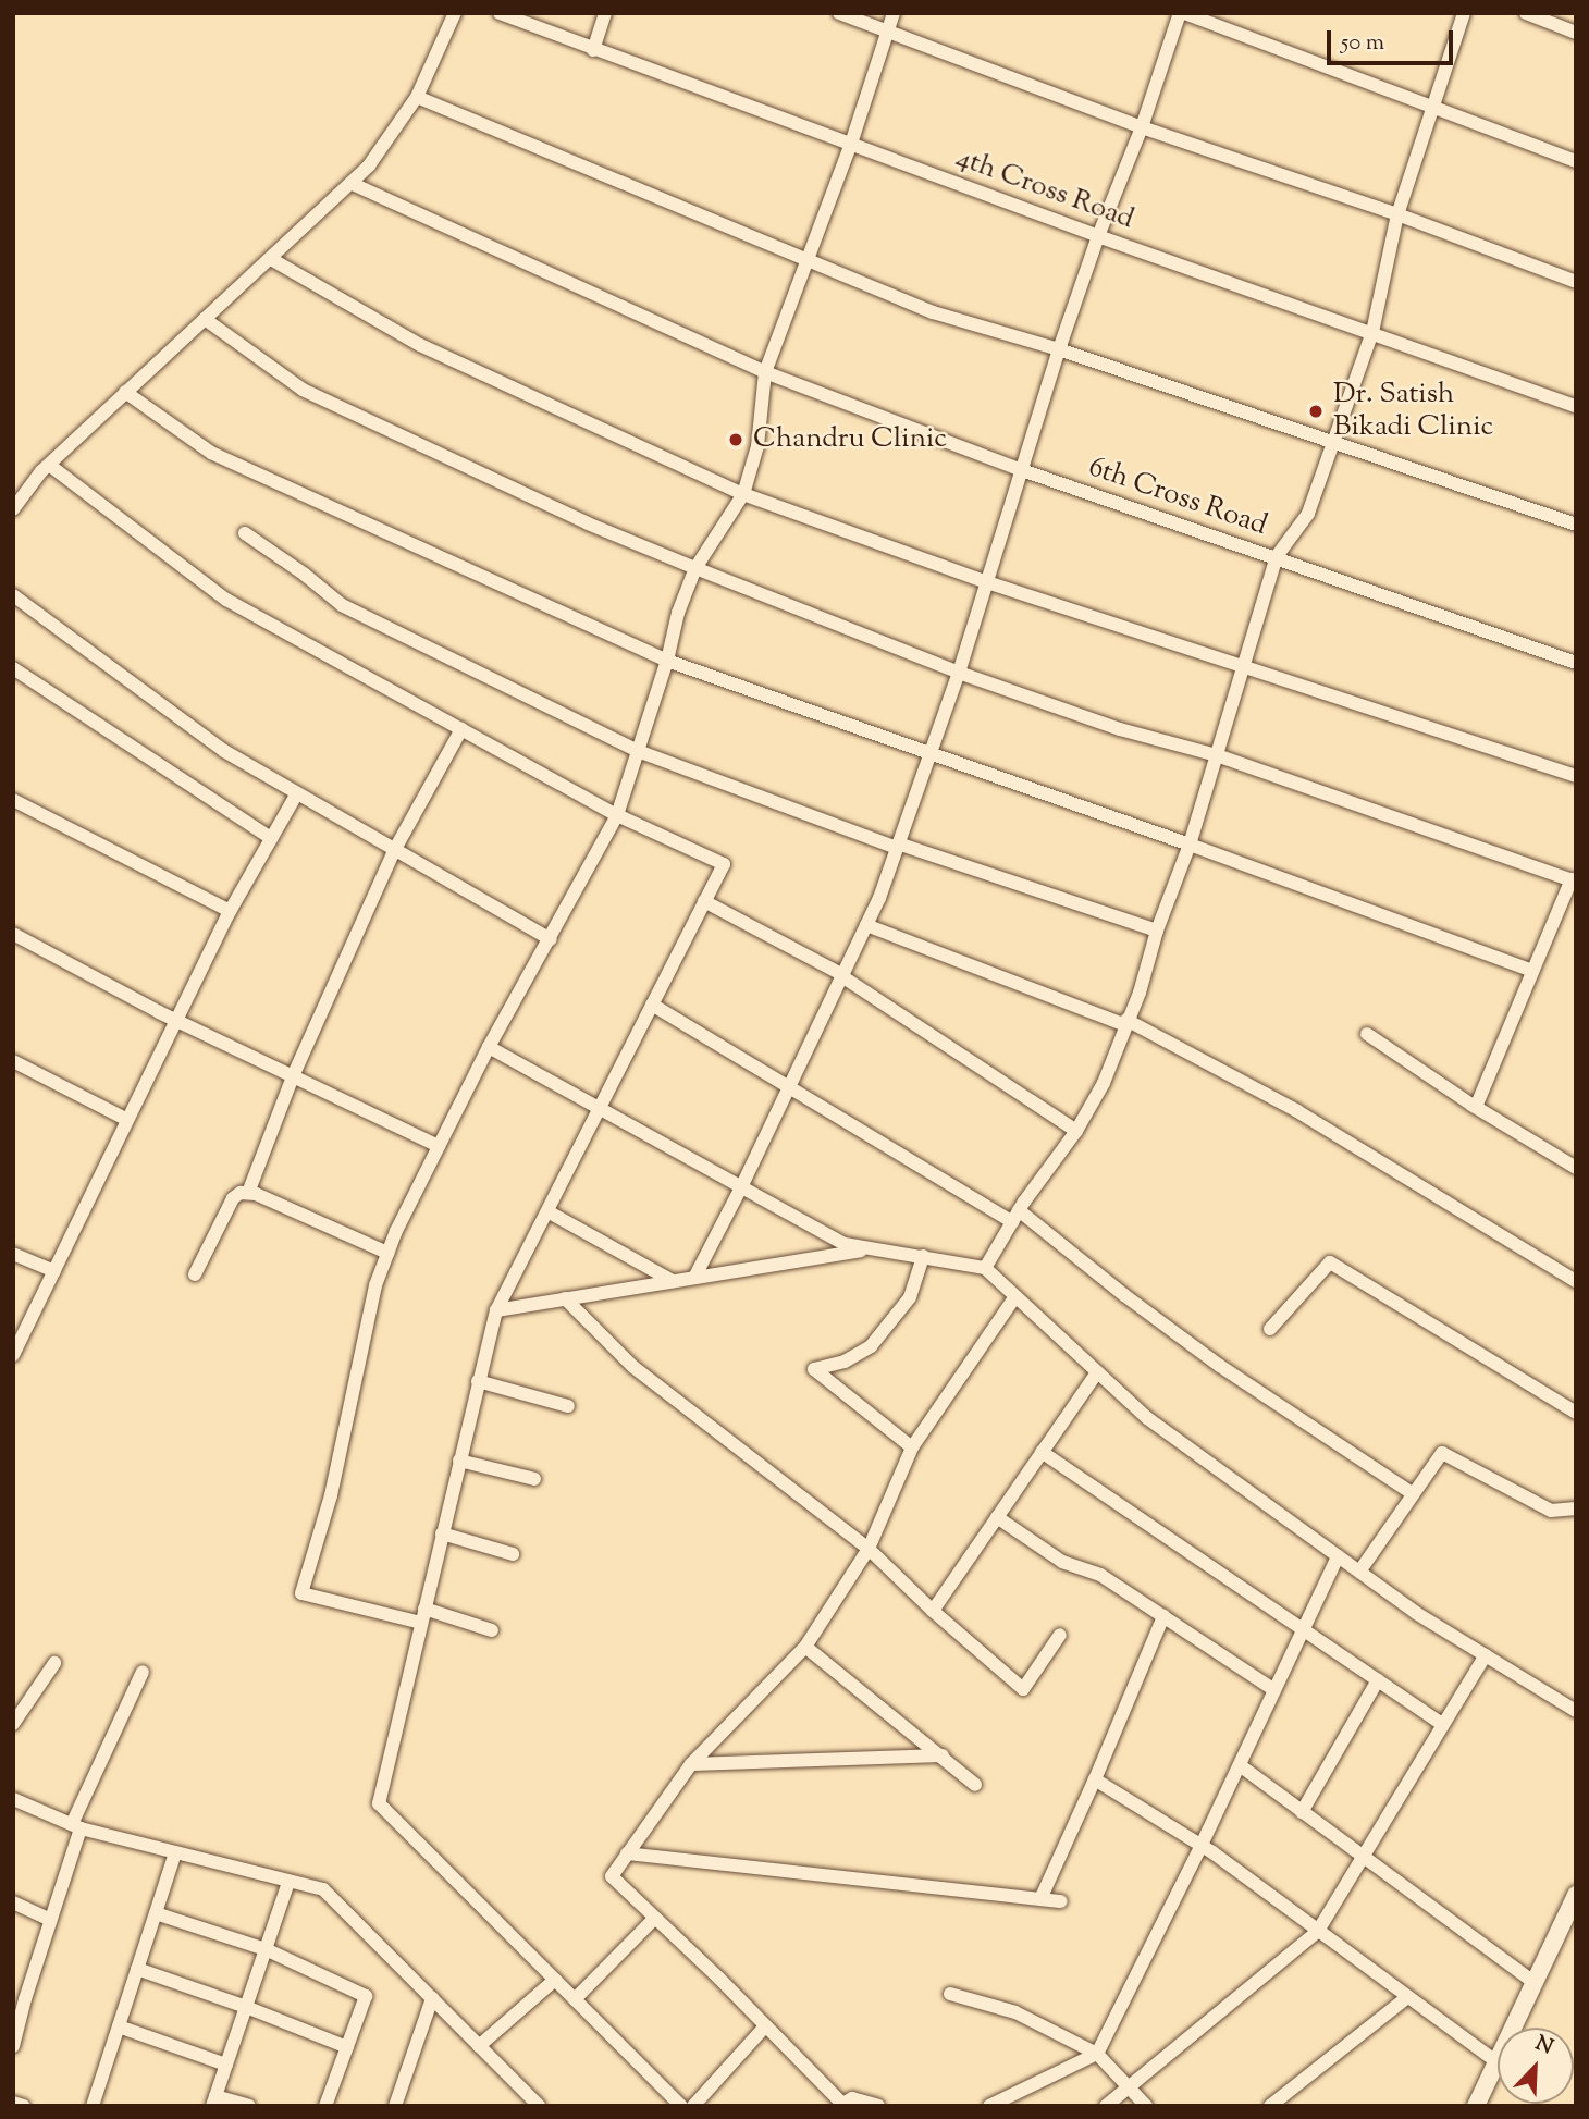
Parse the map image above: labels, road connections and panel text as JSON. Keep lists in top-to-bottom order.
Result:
{
  "streets": {
    "street": ["4th Cross Road", "6th Cross Road"]
  },
  "places": ["Dr. Satish Bikadi Clinic", "Chandru Clinic"],
  "scale_bar": "50 m",
  "north": "top right"
}
